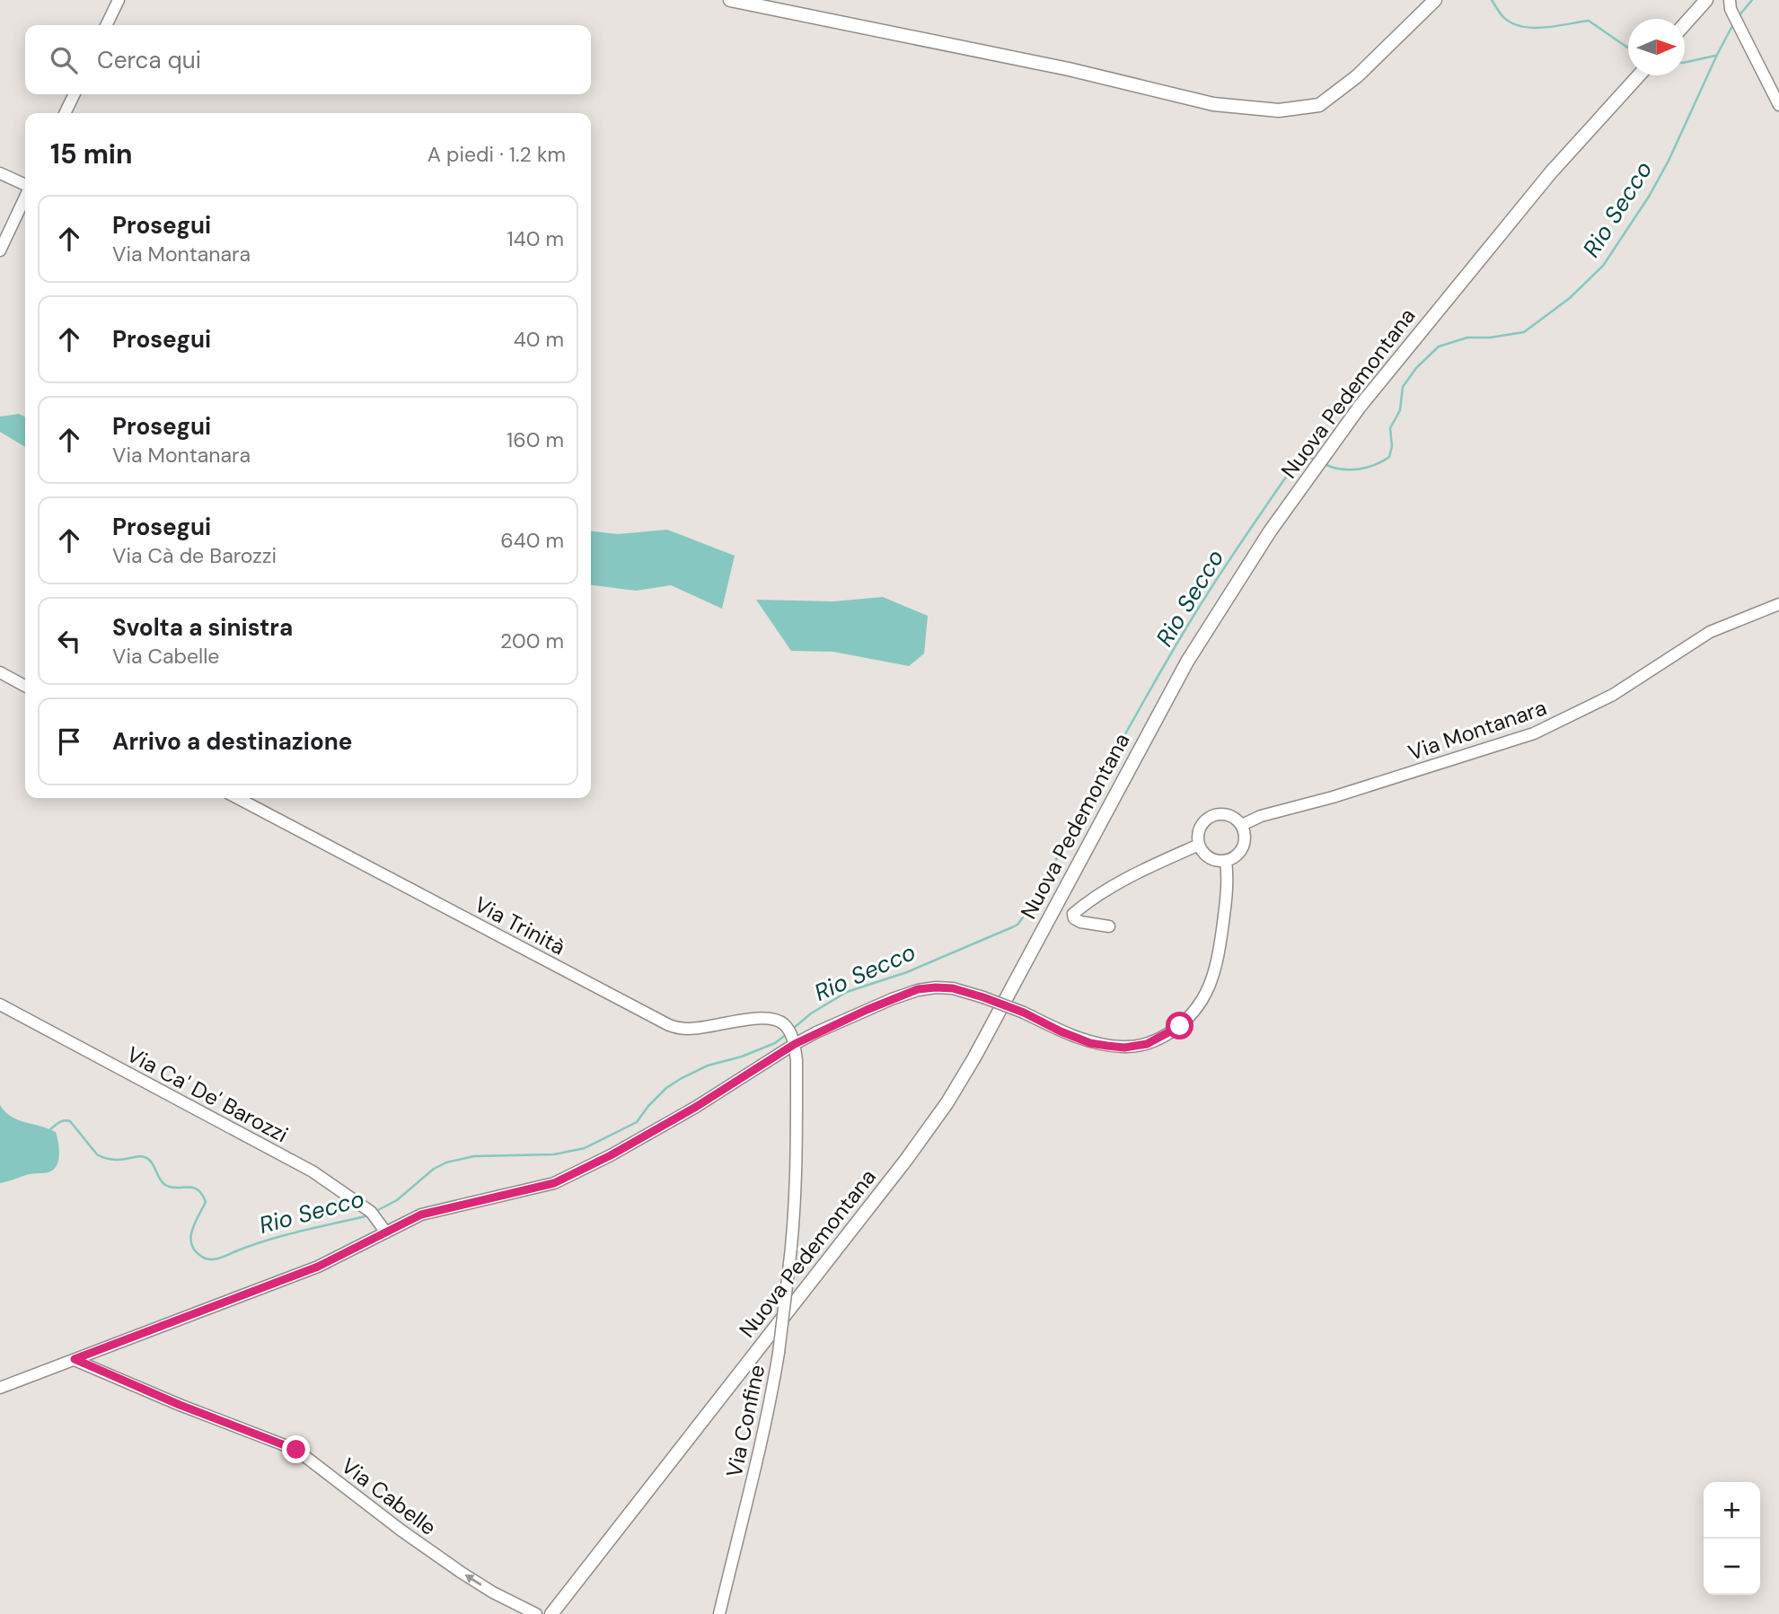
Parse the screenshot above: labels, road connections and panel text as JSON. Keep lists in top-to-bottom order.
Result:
{
  "streets": {
    "main road": ["Nuova Pedemontana"],
    "street": [
      "Via Montanara",
      "Via Trinità",
      "Via Ca' De' Barozzi",
      "Via Confine",
      "Via Cabelle"
    ]
  },
  "crossings": [
    ["Via Trinità", "Via Confine"]
  ],
  "one_way": ["Via Cabelle"],
  "water": ["Rio Secco"],
  "north": "right",
  "page": {
    "search": "Cerca qui",
    "heading": ["15 min", "A piedi · 1.2 km"],
    "list": [
      ["Prosegui", "Via Montanara", "140 m"],
      ["Prosegui", "40 m"],
      ["Prosegui", "Via Montanara", "160 m"],
      ["Prosegui", "Via Cà de Barozzi", "640 m"],
      ["Svolta a sinistra", "Via Cabelle", "200 m"],
      "Arrivo a destinazione"
    ],
    "map_buttons": ["+", "−"]
  }
}
